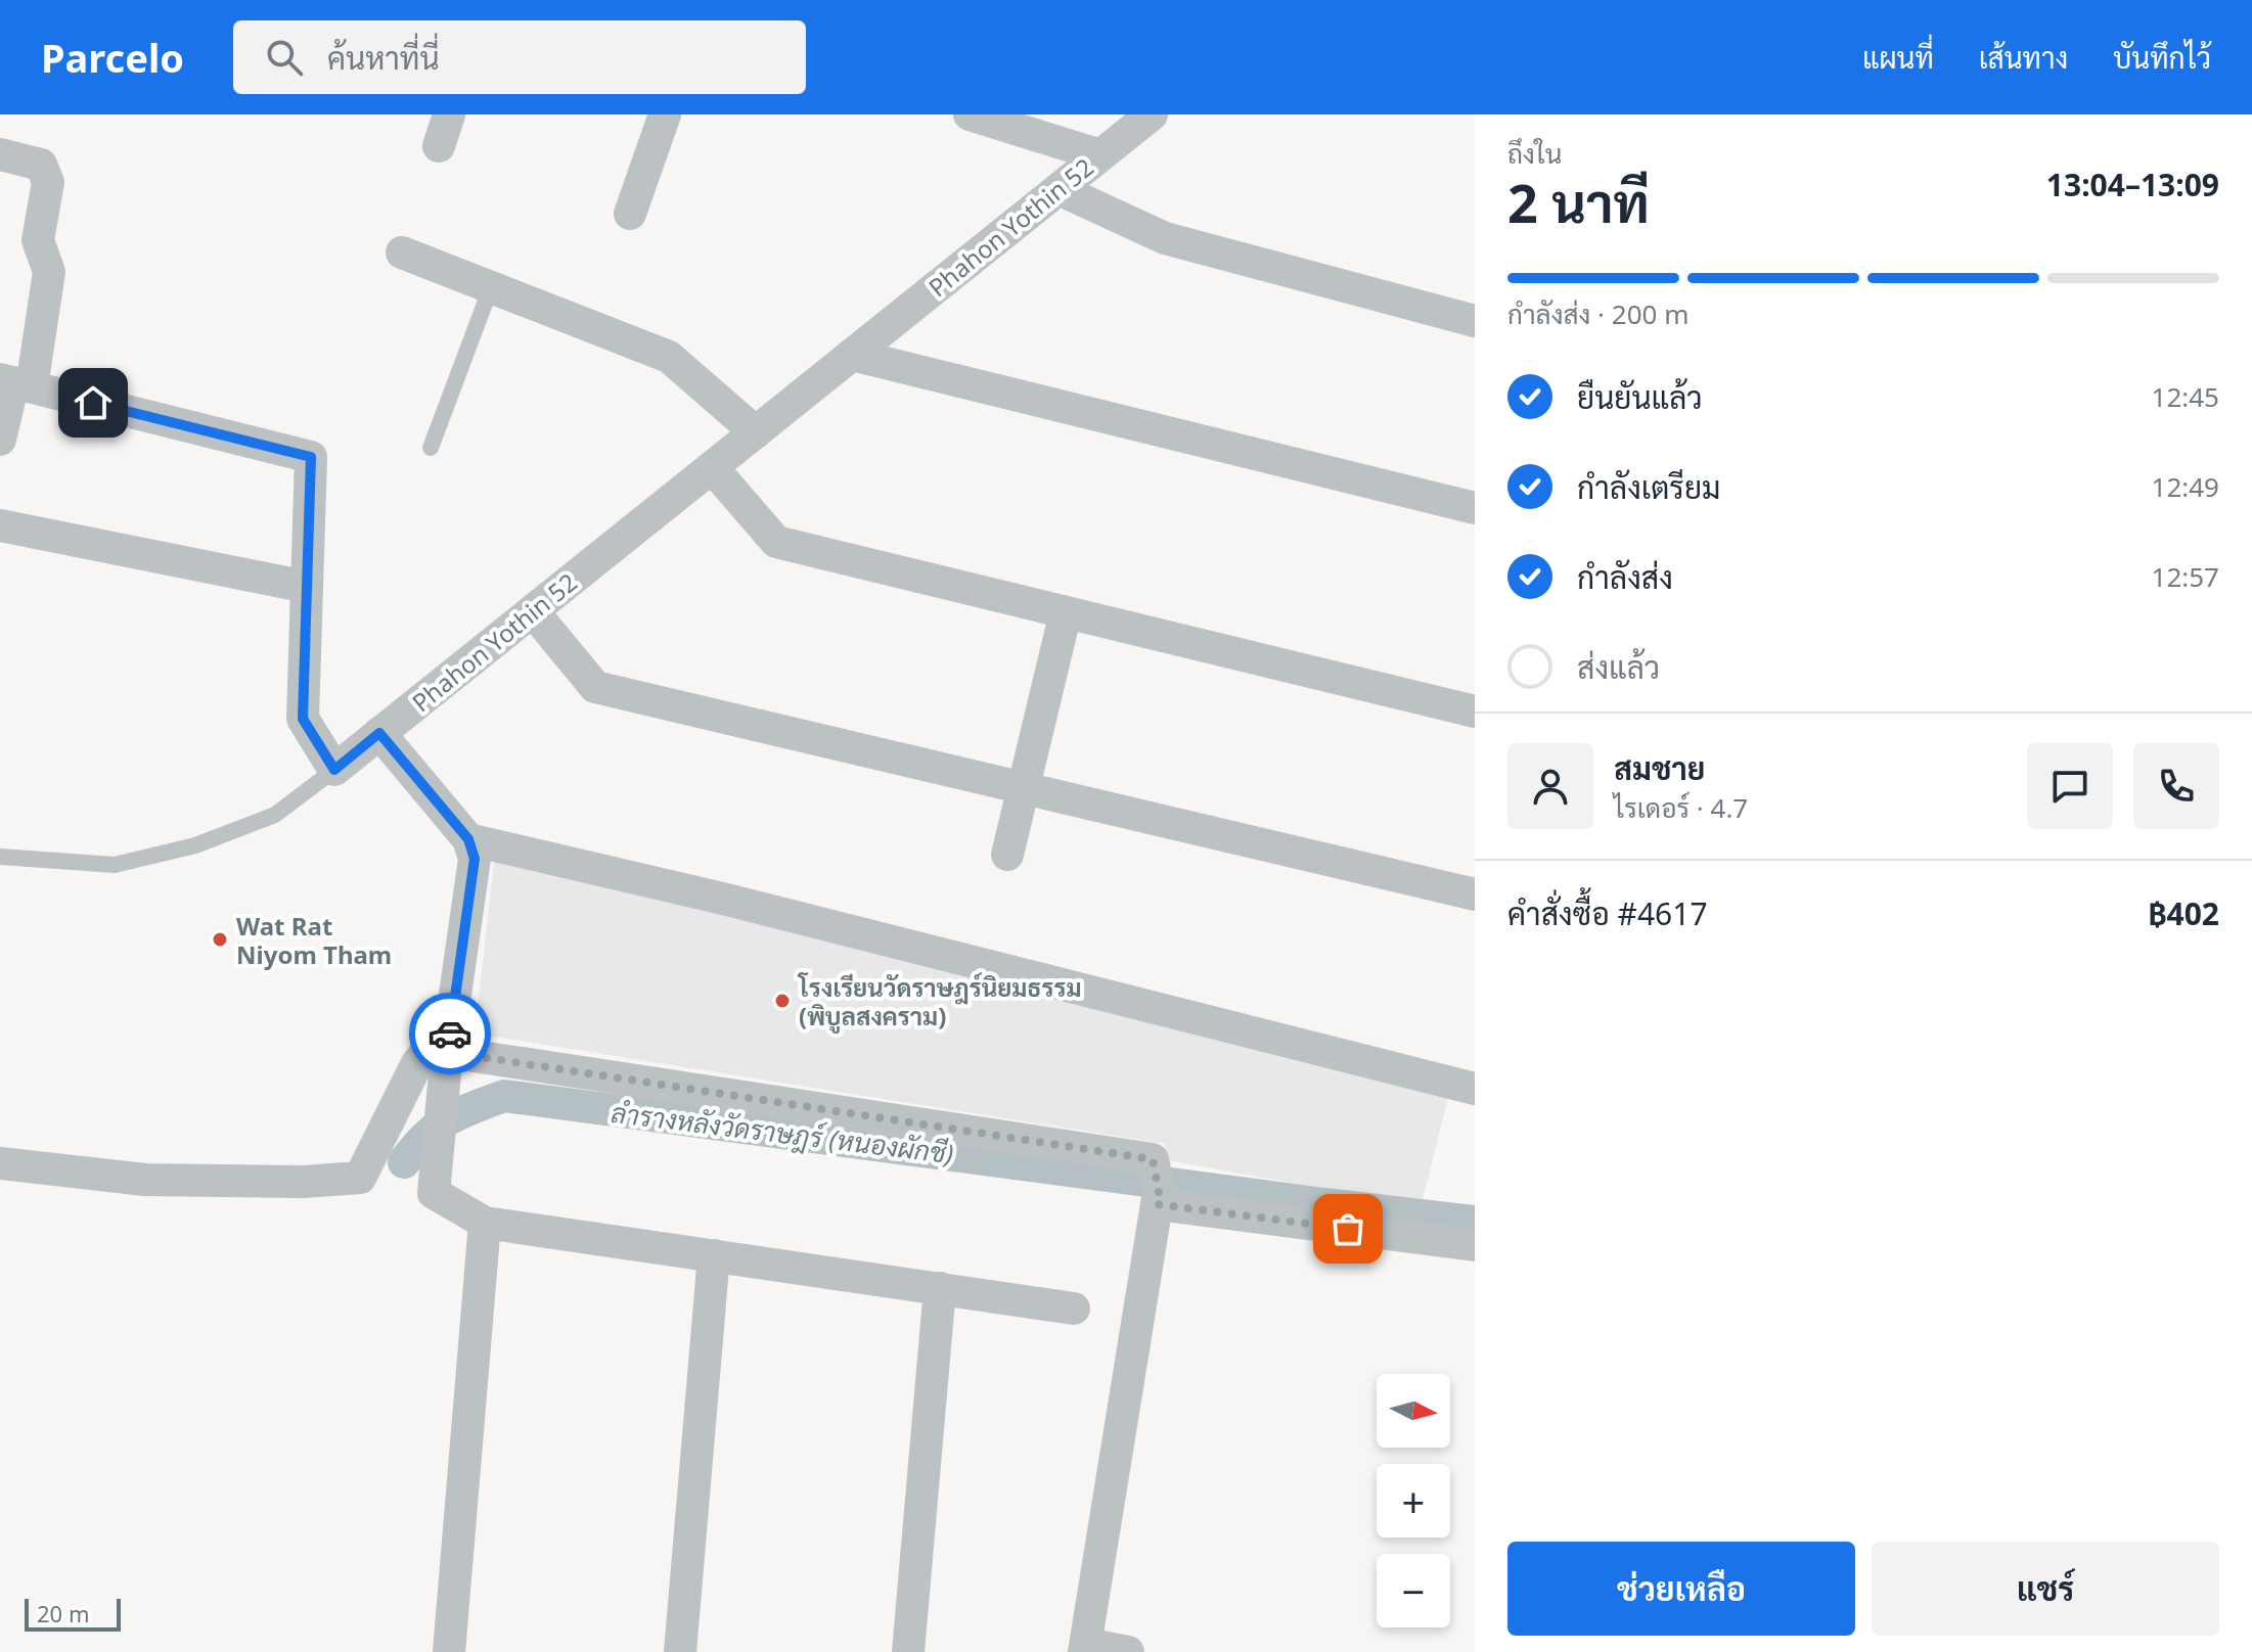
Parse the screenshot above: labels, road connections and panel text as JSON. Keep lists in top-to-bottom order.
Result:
{
  "streets": {
    "street": ["Phahon Yothin 52"]
  },
  "water": ["ลำรางหลังวัดราษฎร์ (หนองผักชี)"],
  "places": ["Wat Rat Niyom Tham", "โรงเรียนวัดราษฎร์นิยมธรรม (พิบูลสงคราม)"],
  "scale_bar": "20 m",
  "north": "right",
  "page": {
    "header": "Parcelo",
    "search": "ค้นหาที่นี่",
    "nav": ["แผนที่", "เส้นทาง", "บันทึกไว้"],
    "heading": ["2 นาที", "ถึงใน", "13:04–13:09"],
    "panel": [
      "สมชาย",
      "ไรเดอร์ · 4.7",
      "คำสั่งซื้อ #4617",
      "฿402"
    ],
    "bar": "กำลังส่ง · 200 m",
    "list": [
      ["ยืนยันแล้ว", "12:45"],
      ["กำลังเตรียม", "12:49"],
      ["กำลังส่ง", "12:57"],
      "ส่งแล้ว"
    ],
    "map_buttons": ["+", "−"],
    "buttons": ["ช่วยเหลือ", "แชร์"],
    "scale": "20 m"
  }
}
